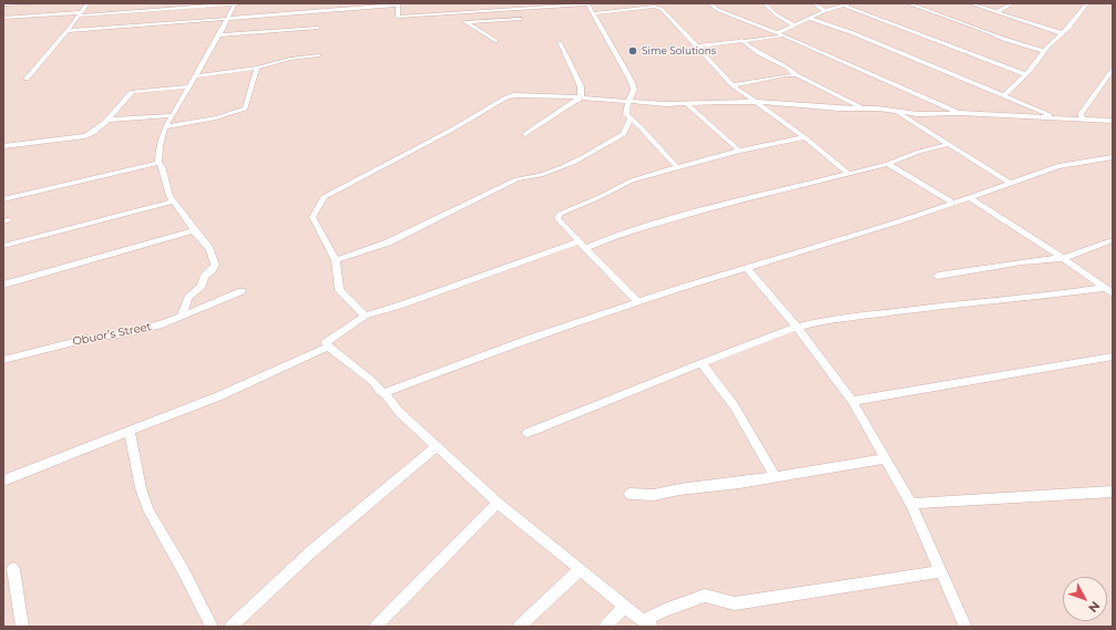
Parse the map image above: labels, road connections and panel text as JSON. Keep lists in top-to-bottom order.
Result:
{
  "streets": {
    "street": ["Obuor’s Street"]
  },
  "places": ["Sime Solutions"],
  "north": "bottom right"
}
